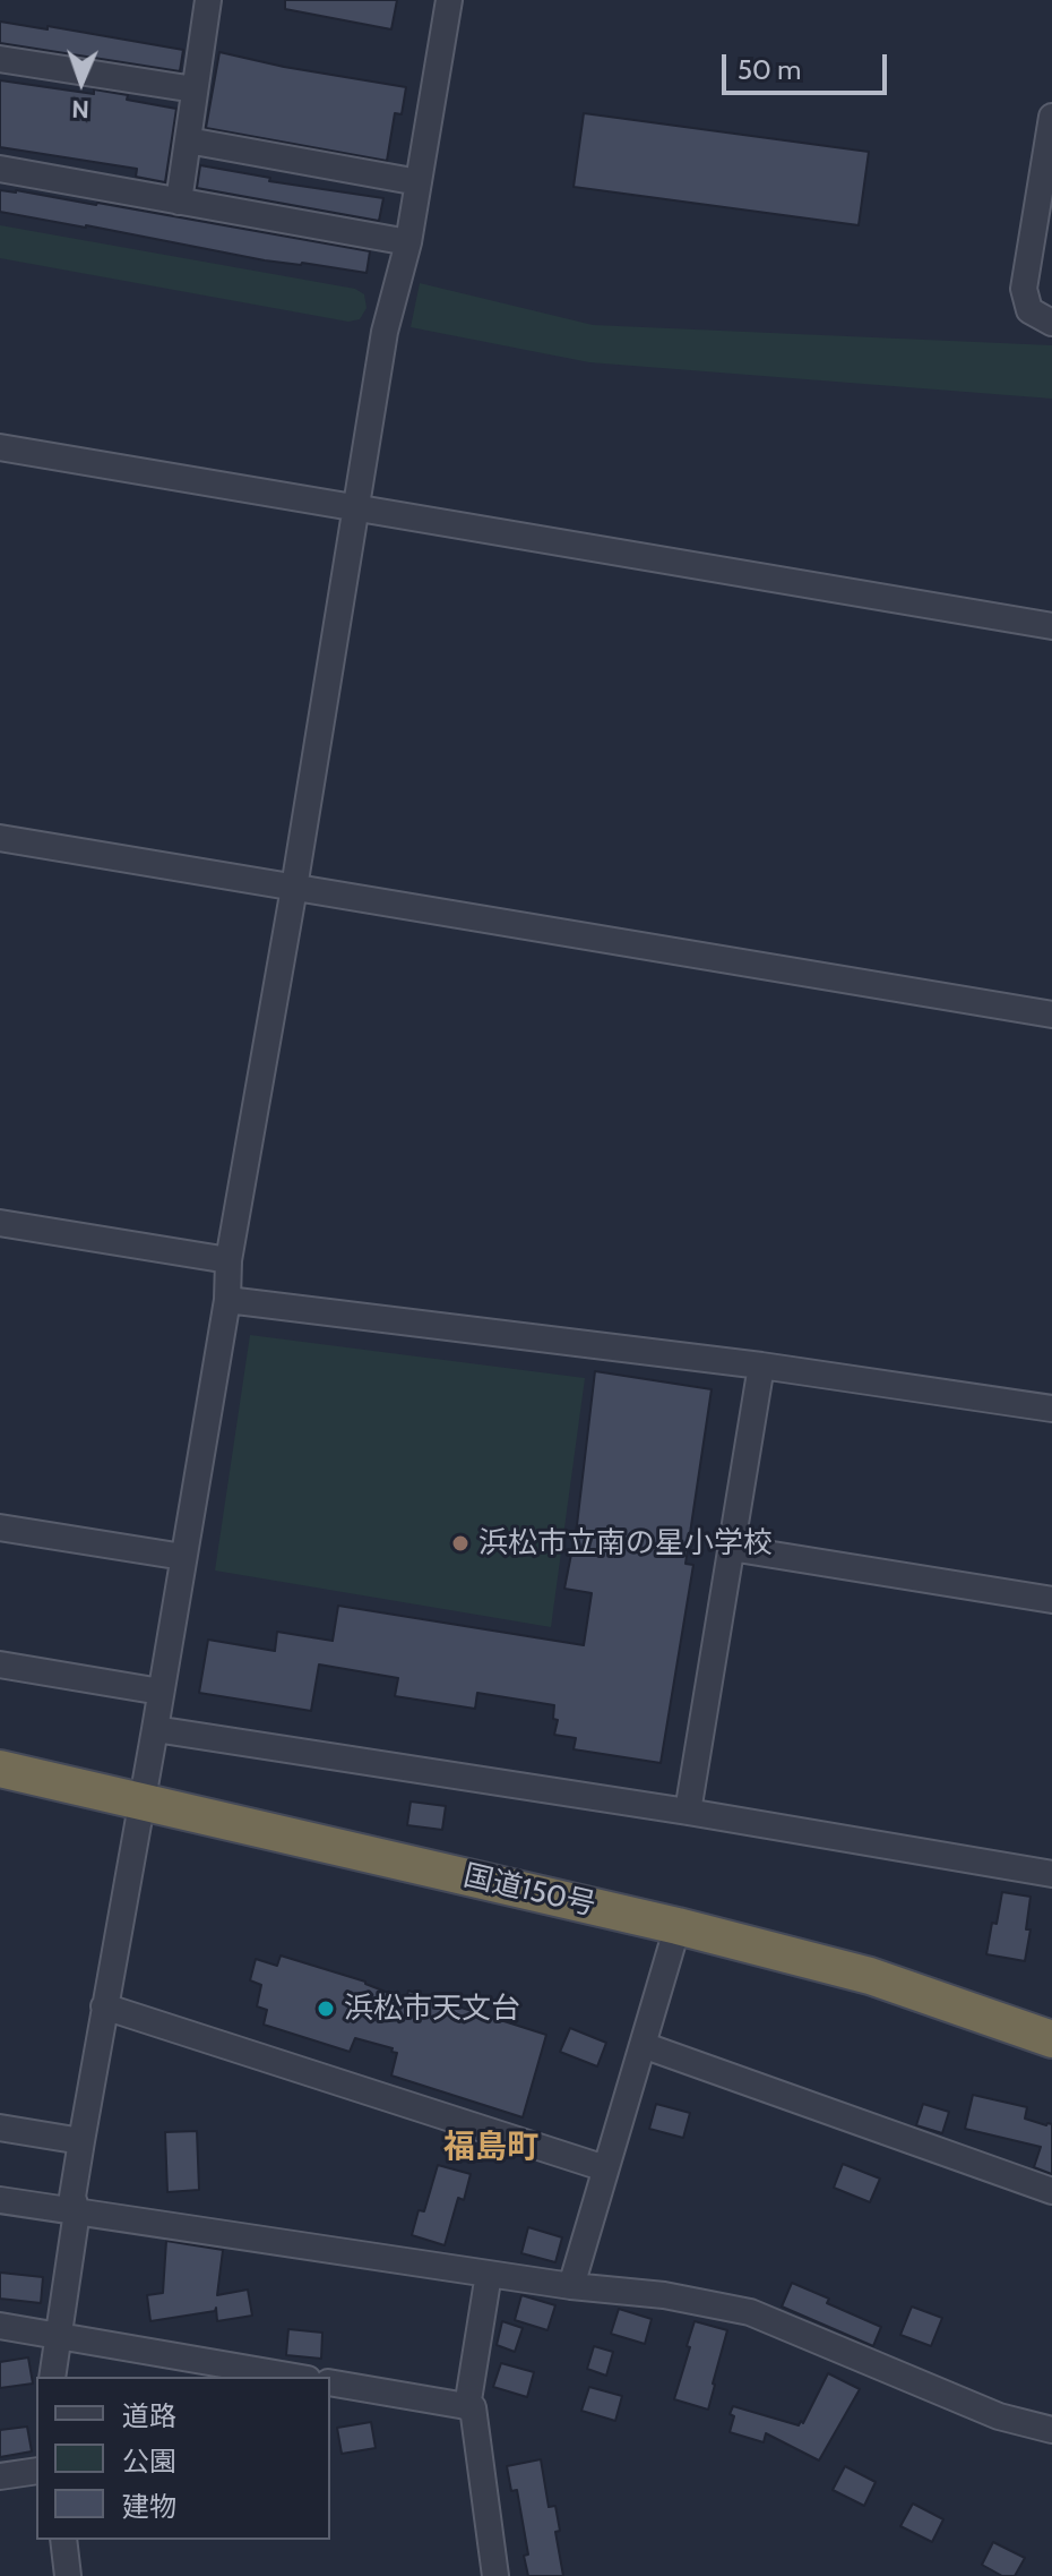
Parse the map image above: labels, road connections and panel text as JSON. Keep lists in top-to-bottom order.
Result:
{
  "streets": {
    "highway": ["国道150号"]
  },
  "districts": ["福島町"],
  "places": ["浜松市立南の星小学校", "浜松市天文台"],
  "legend": ["道路", "公園", "建物"],
  "scale_bar": "50 m",
  "north": "bottom"
}
